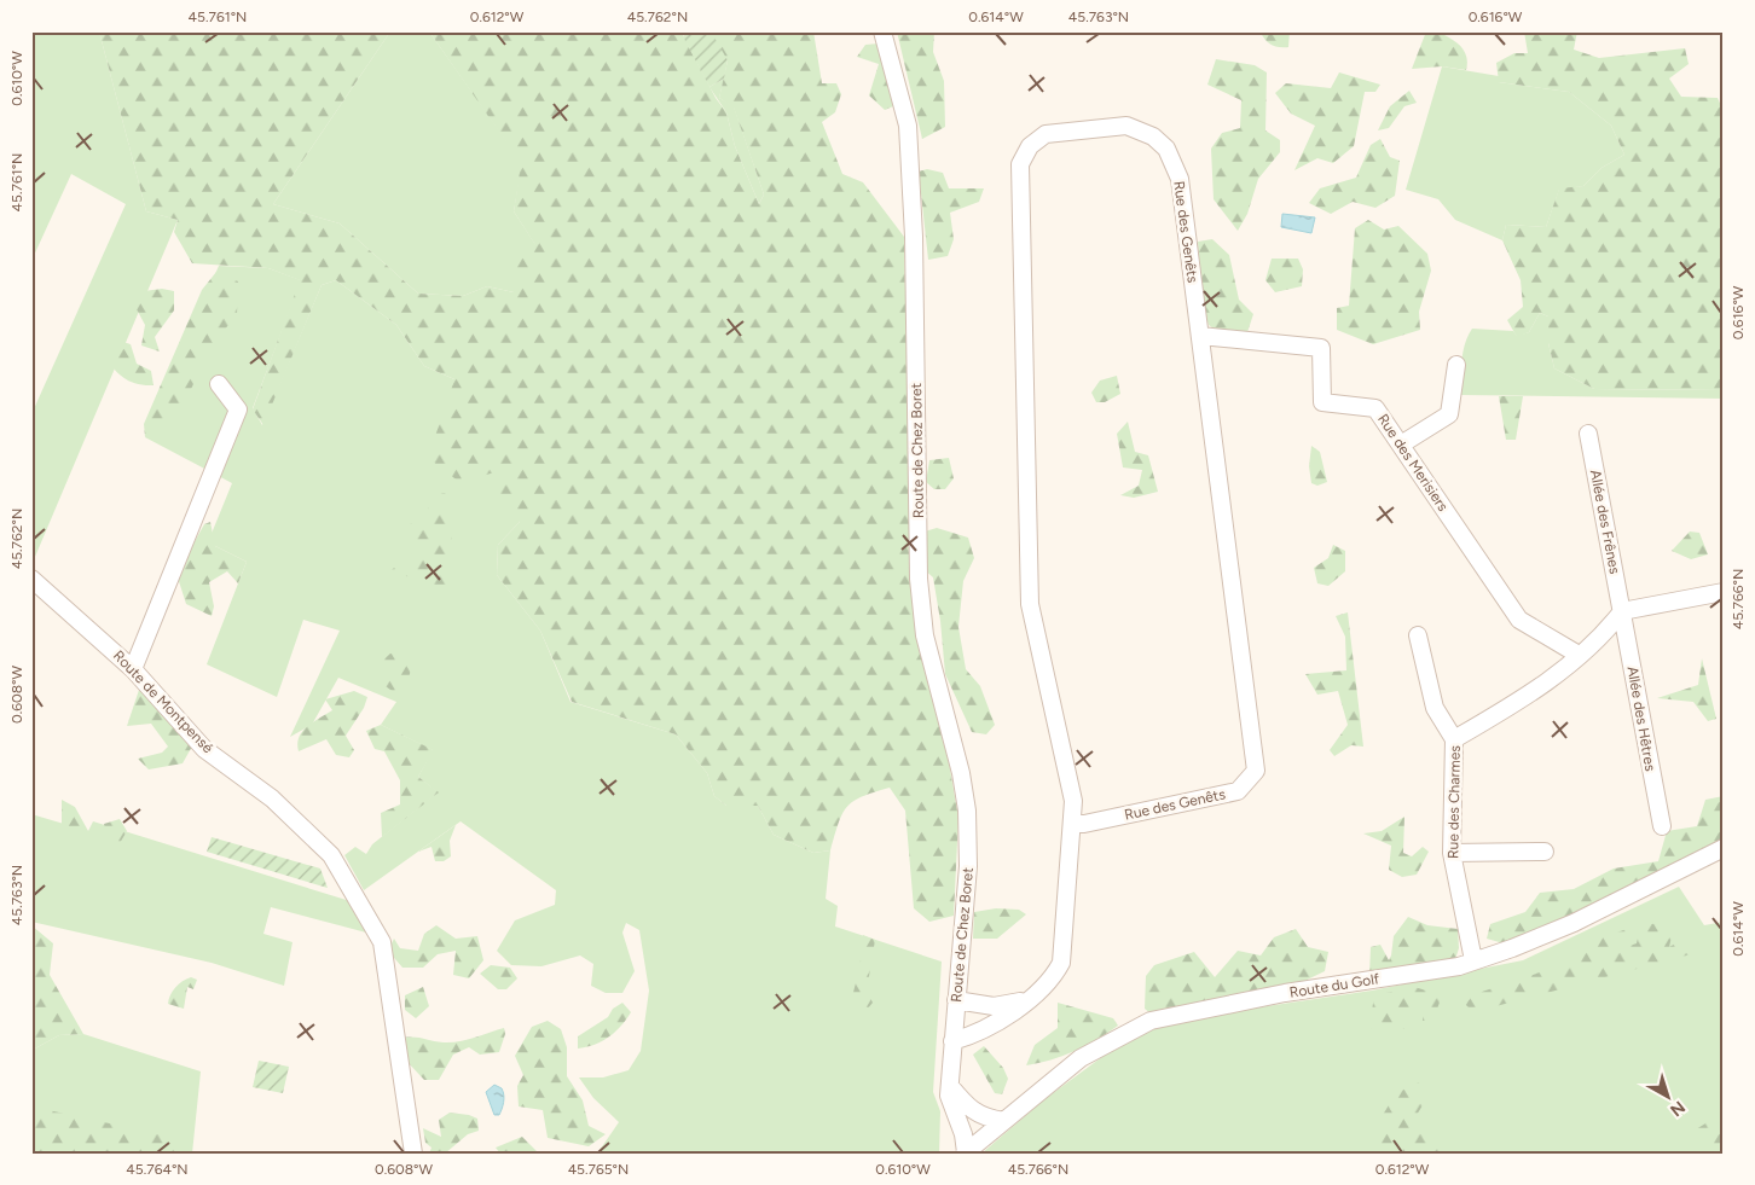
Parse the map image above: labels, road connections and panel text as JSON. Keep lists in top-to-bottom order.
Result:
{
  "streets": {
    "street": [
      "Rue des Genêts",
      "Route de Chez Boret",
      "Rue des Merisiers",
      "Allée des Frênes",
      "Route de Montpensé",
      "Allée des Hêtres",
      "Rue des Charmes",
      "Route du Golf"
    ]
  },
  "crossings": [
    ["Rue des Genêts", "Route de Chez Boret"],
    ["Rue des Genêts", "Rue des Merisiers"],
    ["Route de Chez Boret", "Route du Golf"],
    ["Rue des Merisiers", "Rue des Charmes"],
    ["Allée des Frênes", "Allée des Hêtres"],
    ["Allée des Frênes", "Rue des Charmes"],
    ["Allée des Hêtres", "Rue des Charmes"],
    ["Rue des Charmes", "Route du Golf"]
  ],
  "north": "bottom right",
  "coordinates": [
    "45.761°N",
    "0.612°W",
    "45.762°N",
    "0.614°W",
    "45.763°N",
    "0.616°W",
    "0.610°W",
    "45.766°N",
    "0.608°W",
    "45.764°N",
    "45.765°N"
  ]
}
